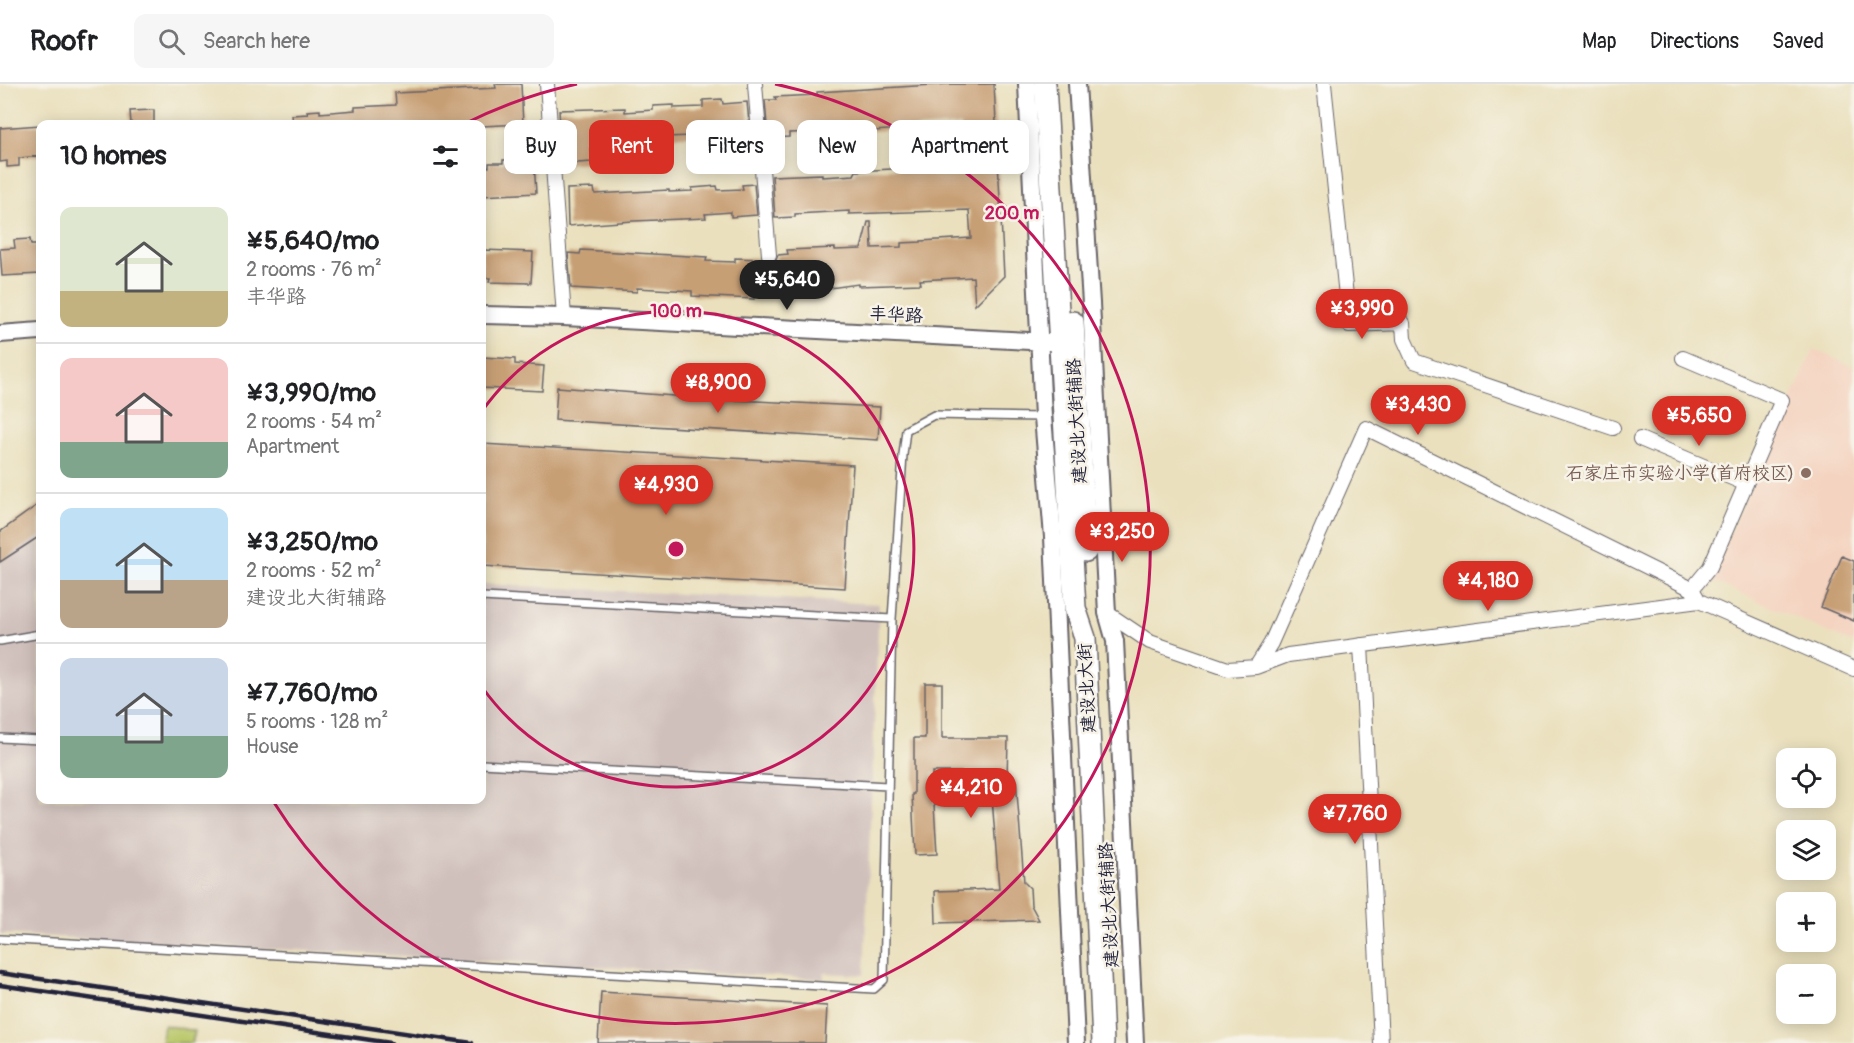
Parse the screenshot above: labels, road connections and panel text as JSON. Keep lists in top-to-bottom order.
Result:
{
  "streets": {
    "main road": ["建设北大街"],
    "street": ["丰华路", "建设北大街辅路"]
  },
  "crossings": [
    ["丰华路", "建设北大街辅路"],
    ["丰华路", "建设北大街"],
    ["建设北大街辅路", "建设北大街"]
  ],
  "places": ["石家庄市实验小学(首府校区)"],
  "page": {
    "header": "Roofr",
    "search": "Search here",
    "nav": ["Map", "Directions", "Saved"],
    "chip": [
      "Buy",
      "Rent",
      "Filters",
      "New",
      "Apartment"
    ],
    "heading": "10 homes",
    "list": [
      {
        "name": "¥5,640/mo",
        "note": "2 rooms · 76 m² · 丰华路"
      },
      {
        "name": "¥3,990/mo",
        "note": "2 rooms · 54 m² · Apartment"
      },
      {
        "name": "¥3,250/mo",
        "note": "2 rooms · 52 m² · 建设北大街辅路"
      },
      {
        "name": "¥7,760/mo",
        "note": "5 rooms · 128 m² · House"
      }
    ],
    "price": [
      "¥5,640",
      "¥3,990",
      "¥8,900",
      "¥3,430",
      "¥5,650",
      "¥4,930",
      "¥3,250",
      "¥4,180",
      "¥4,210",
      "¥7,760"
    ],
    "map_buttons": ["+", "−"]
  },
  "rings": ["200 m", "100 m"]
}
